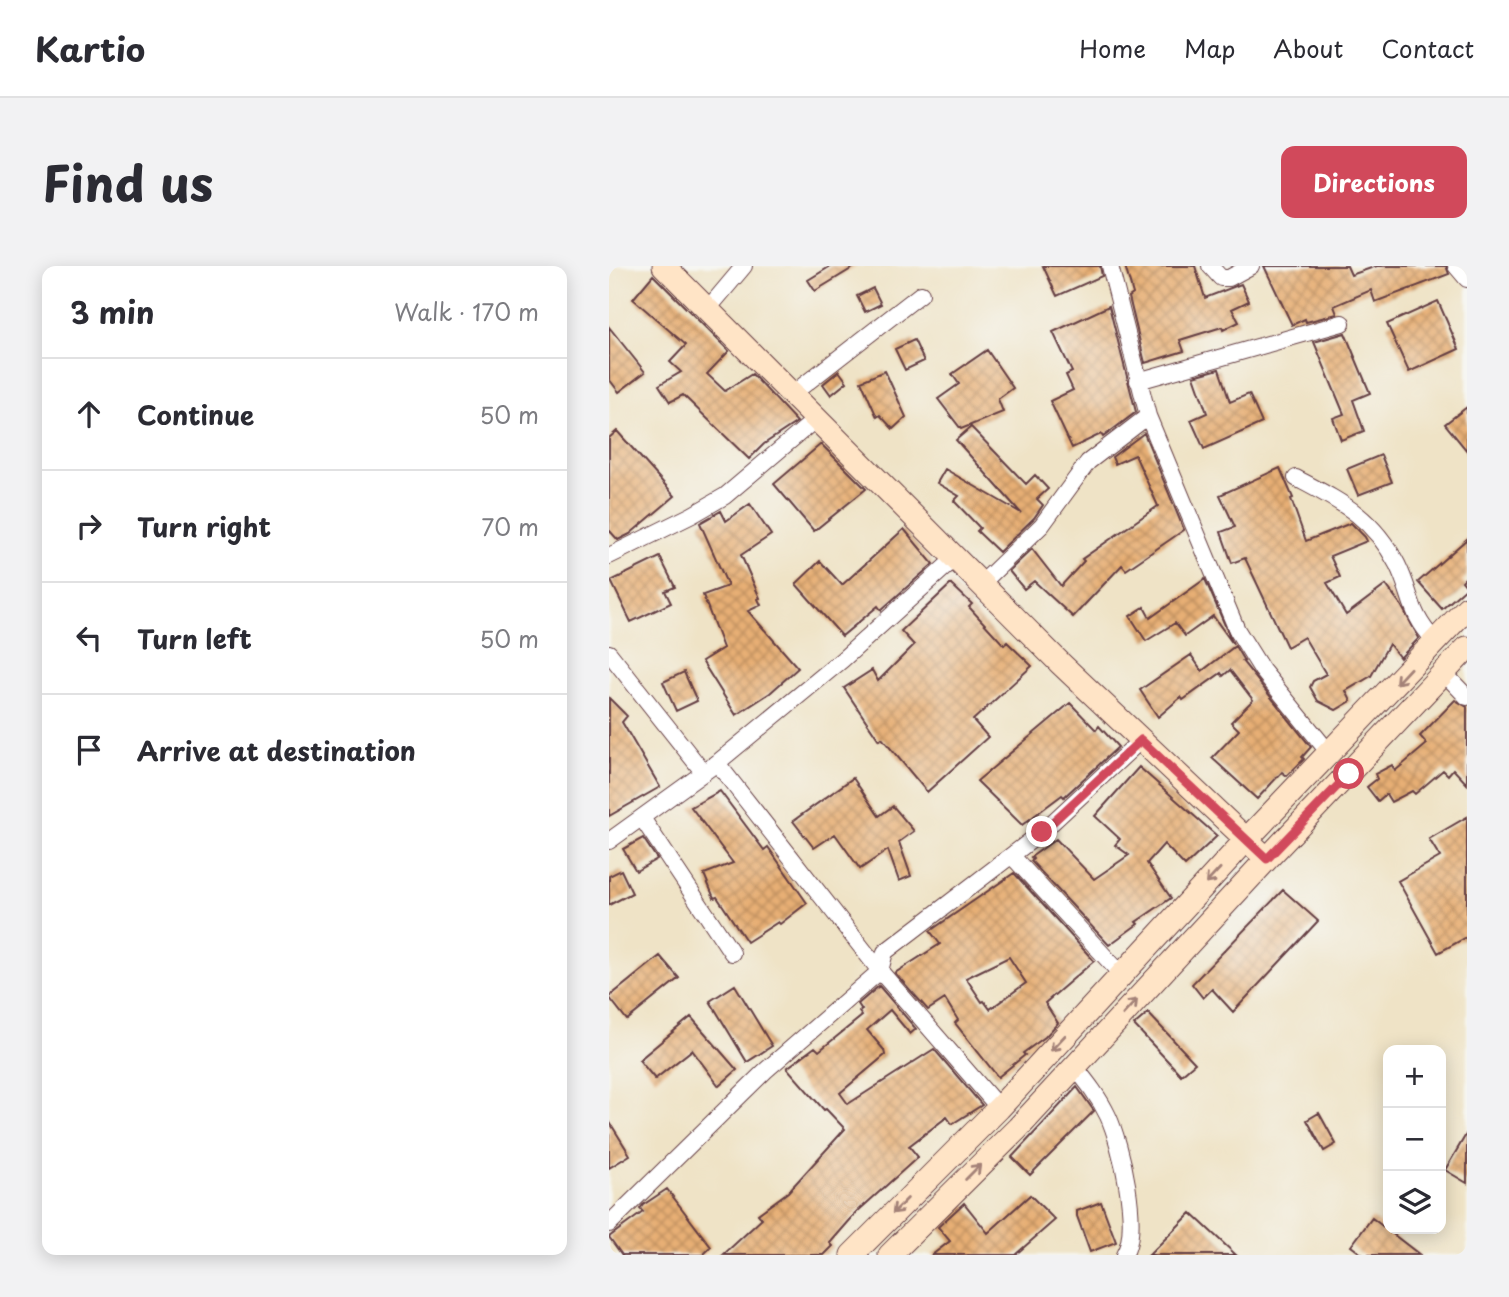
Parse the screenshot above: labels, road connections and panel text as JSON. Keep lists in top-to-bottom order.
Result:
{
  "page": {
    "header": "Kartio",
    "nav": [
      "Home",
      "Map",
      "About",
      "Contact"
    ],
    "title": "Find us",
    "buttons": "Directions",
    "heading": ["3 min", "Walk · 170 m"],
    "list": [
      ["Continue", "50 m"],
      ["Turn right", "70 m"],
      ["Turn left", "50 m"],
      "Arrive at destination"
    ],
    "map_buttons": ["+", "−"]
  }
}
